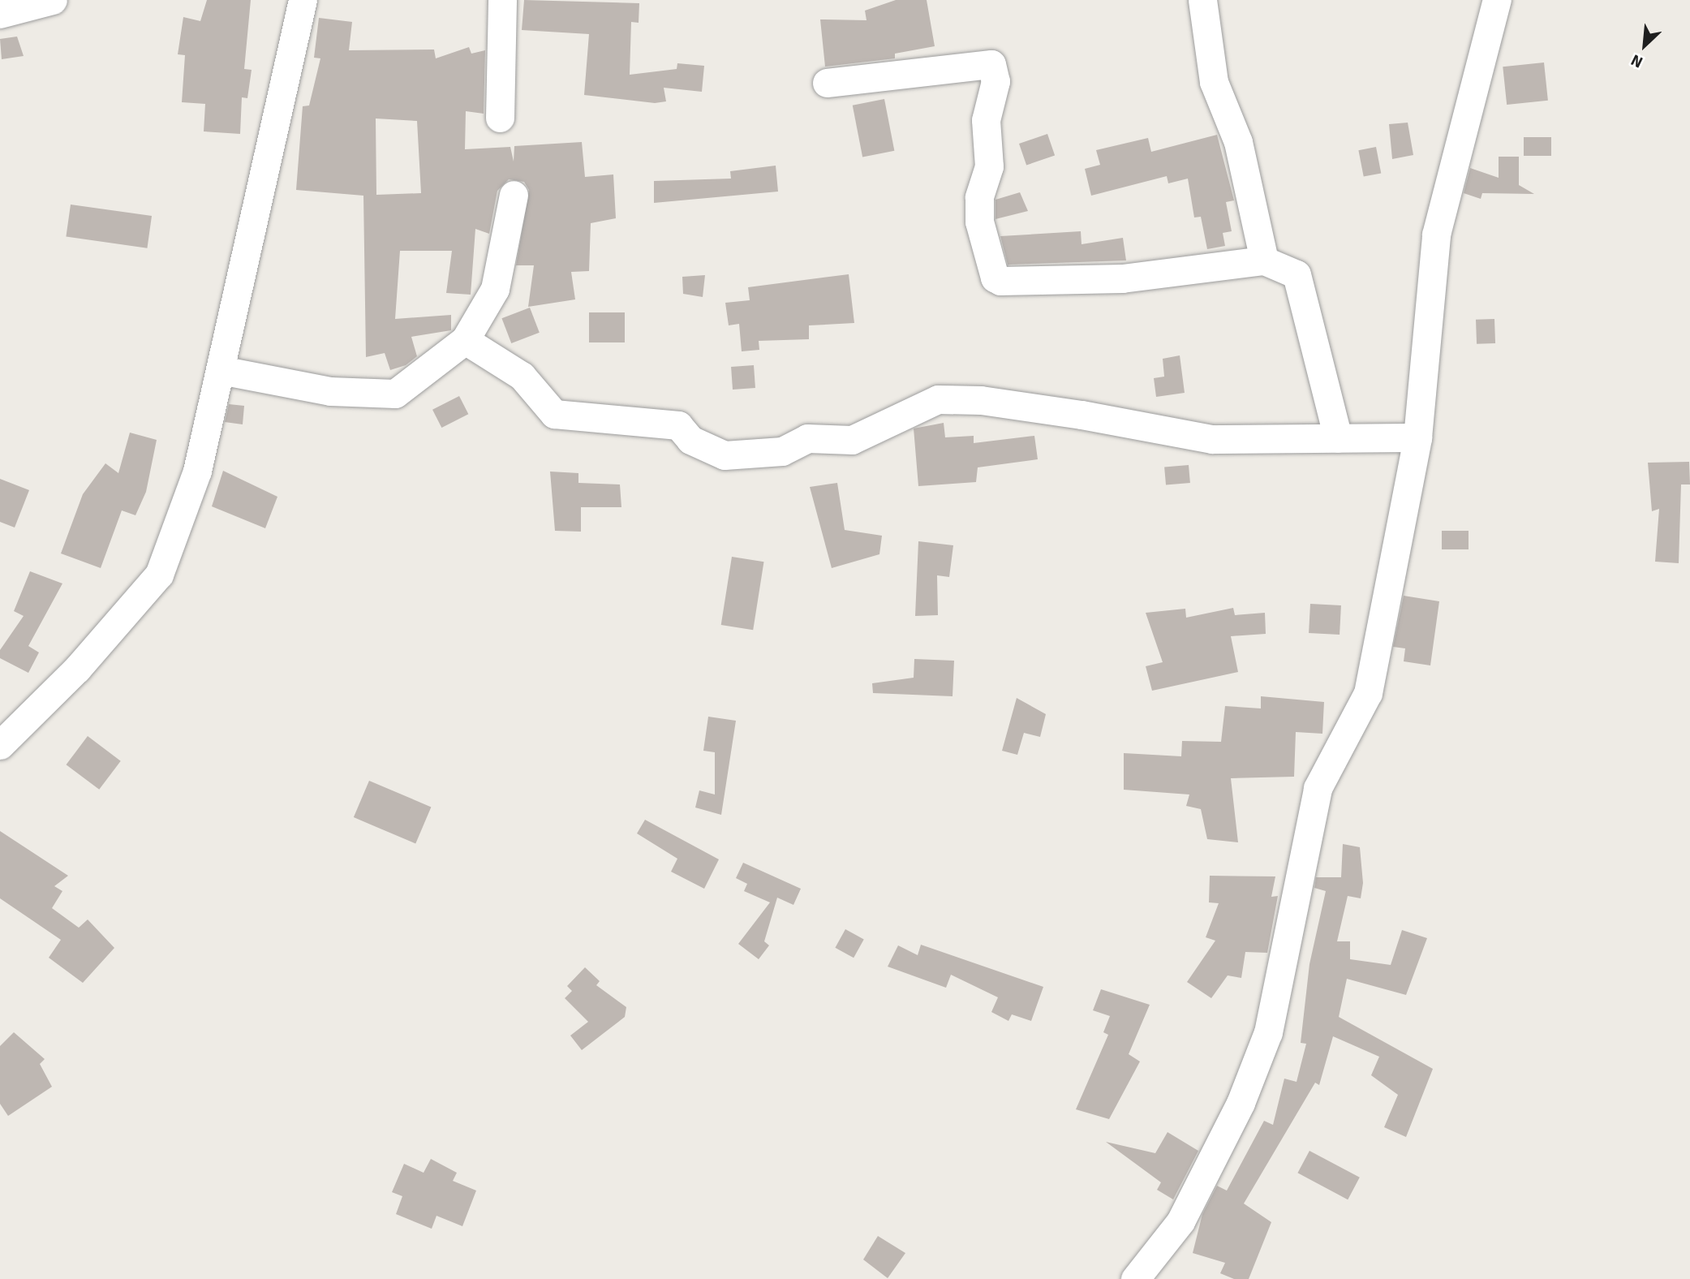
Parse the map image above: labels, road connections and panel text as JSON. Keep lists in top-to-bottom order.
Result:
{
  "north": "bottom left"
}
